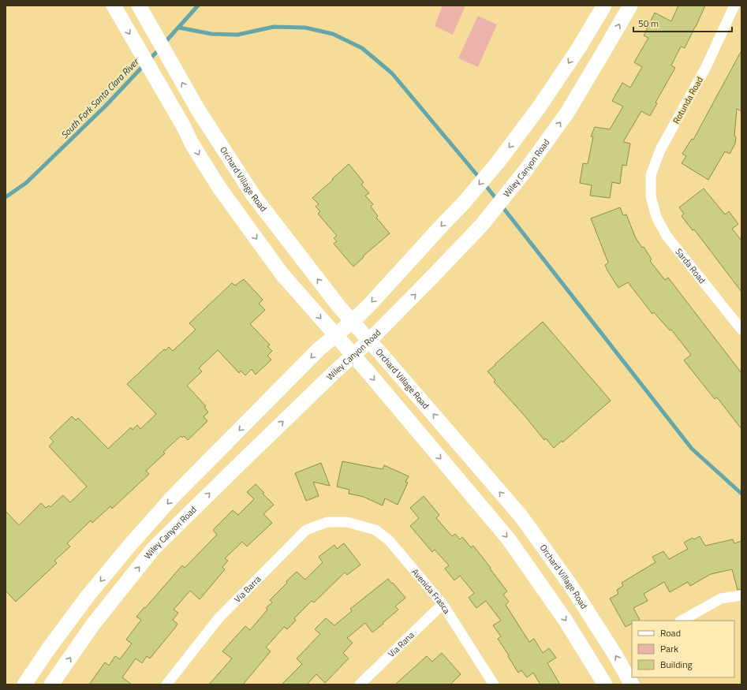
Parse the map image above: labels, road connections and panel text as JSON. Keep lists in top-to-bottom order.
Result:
{
  "streets": {
    "main road": ["Wiley Canyon Road", "Orchard Village Road"],
    "street": [
      "Rotunda Road",
      "Sarda Road",
      "Via Barra",
      "Avenida Frasca",
      "Via Rana"
    ]
  },
  "crossings": [
    ["Rotunda Road", "Sarda Road"],
    ["Wiley Canyon Road", "Orchard Village Road"],
    ["Via Barra", "Avenida Frasca"],
    ["Avenida Frasca", "Via Rana"]
  ],
  "water": ["South Fork Santa Clara River"],
  "legend": ["Road", "Park", "Building"],
  "scale_bar": "50 m"
}
